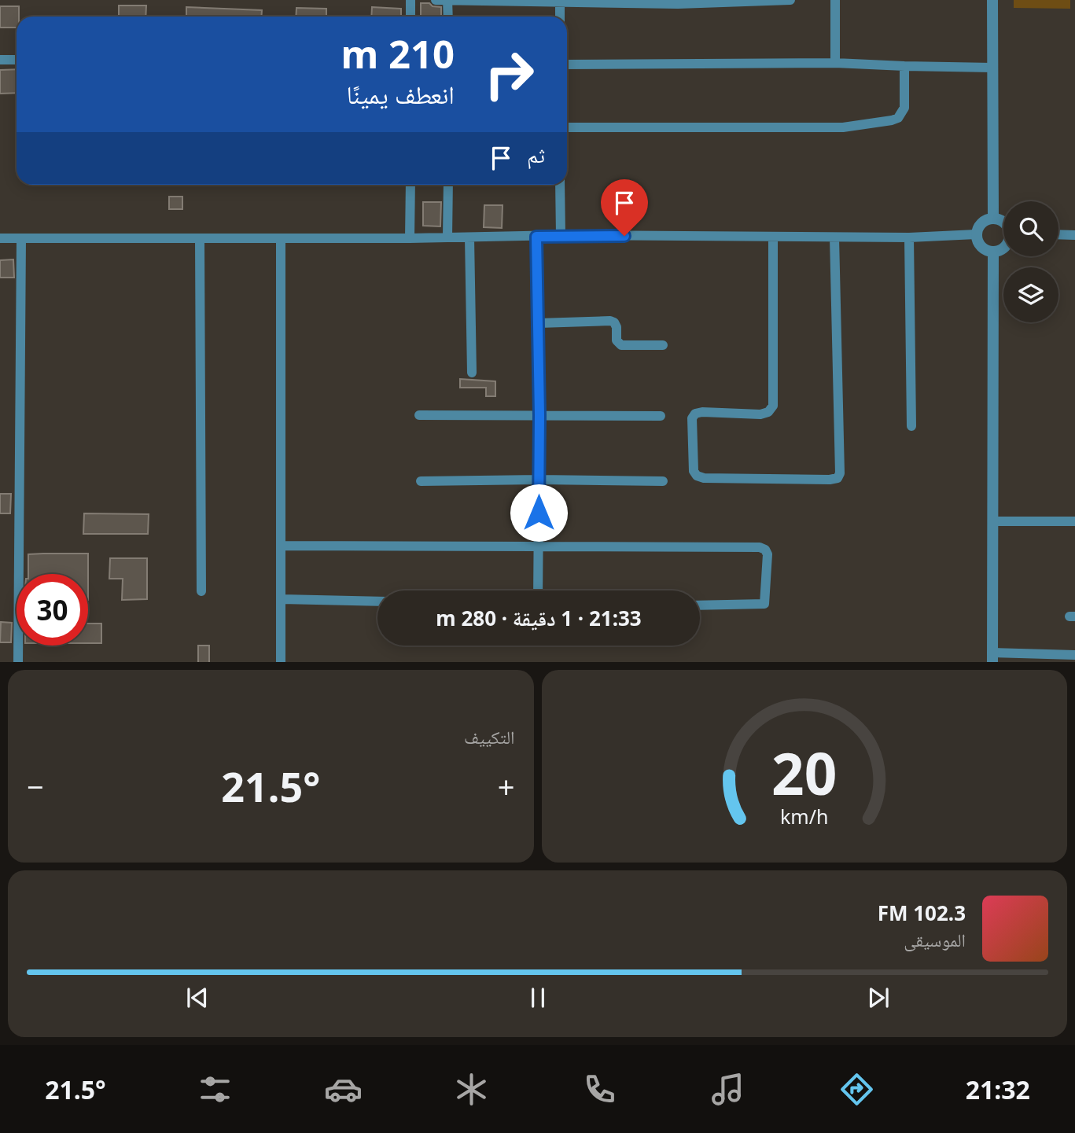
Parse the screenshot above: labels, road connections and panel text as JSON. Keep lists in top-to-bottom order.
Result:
{
  "page": {
    "turn": ["210 m", "انعطف يمينًا"],
    "then": "ثم",
    "limit": "30",
    "trip": "21:33 · 1 دقيقة · 280 m",
    "tile": "التكييف",
    "heat": ["−", "21.5°", "+"],
    "song": ["102.3 FM", "الموسيقى"],
    "tabs": ["21:32", "21.5°"],
    "gauge": ["20", "km/h"]
  }
}
